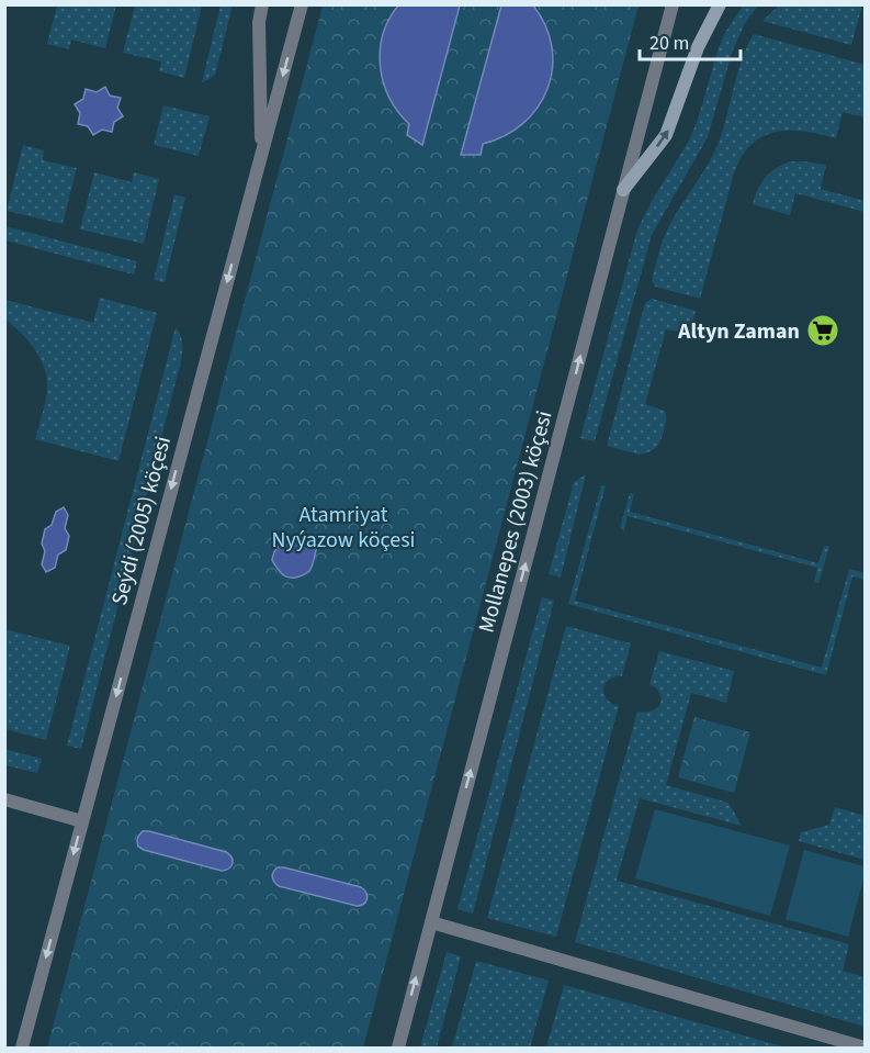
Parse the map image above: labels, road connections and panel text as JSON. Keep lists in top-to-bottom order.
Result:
{
  "streets": {
    "street": ["Seýdi (2005) köçesi", "Mollanepes (2003) köçesi"]
  },
  "one_way": ["Seýdi (2005) köçesi", "Mollanepes (2003) köçesi"],
  "parks": ["Atamriyat Nyýazow köçesi"],
  "places": {
    "supermarket": ["Altyn Zaman"]
  },
  "scale_bar": "20 m"
}
